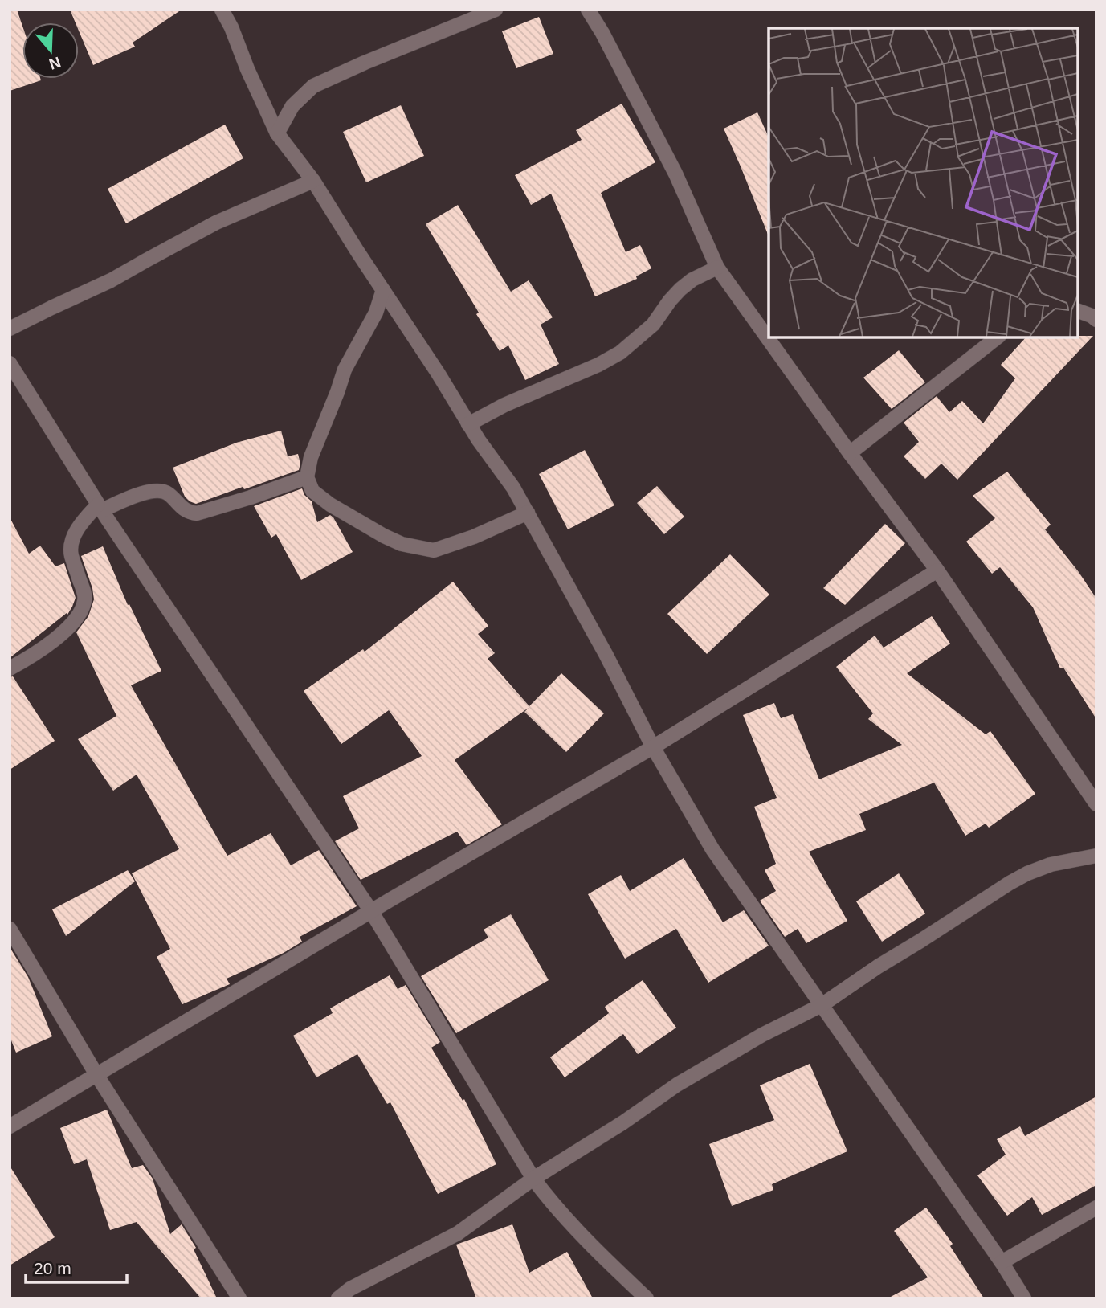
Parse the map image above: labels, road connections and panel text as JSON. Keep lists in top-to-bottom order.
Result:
{
  "scale_bar": "20 m",
  "north": "bottom"
}
